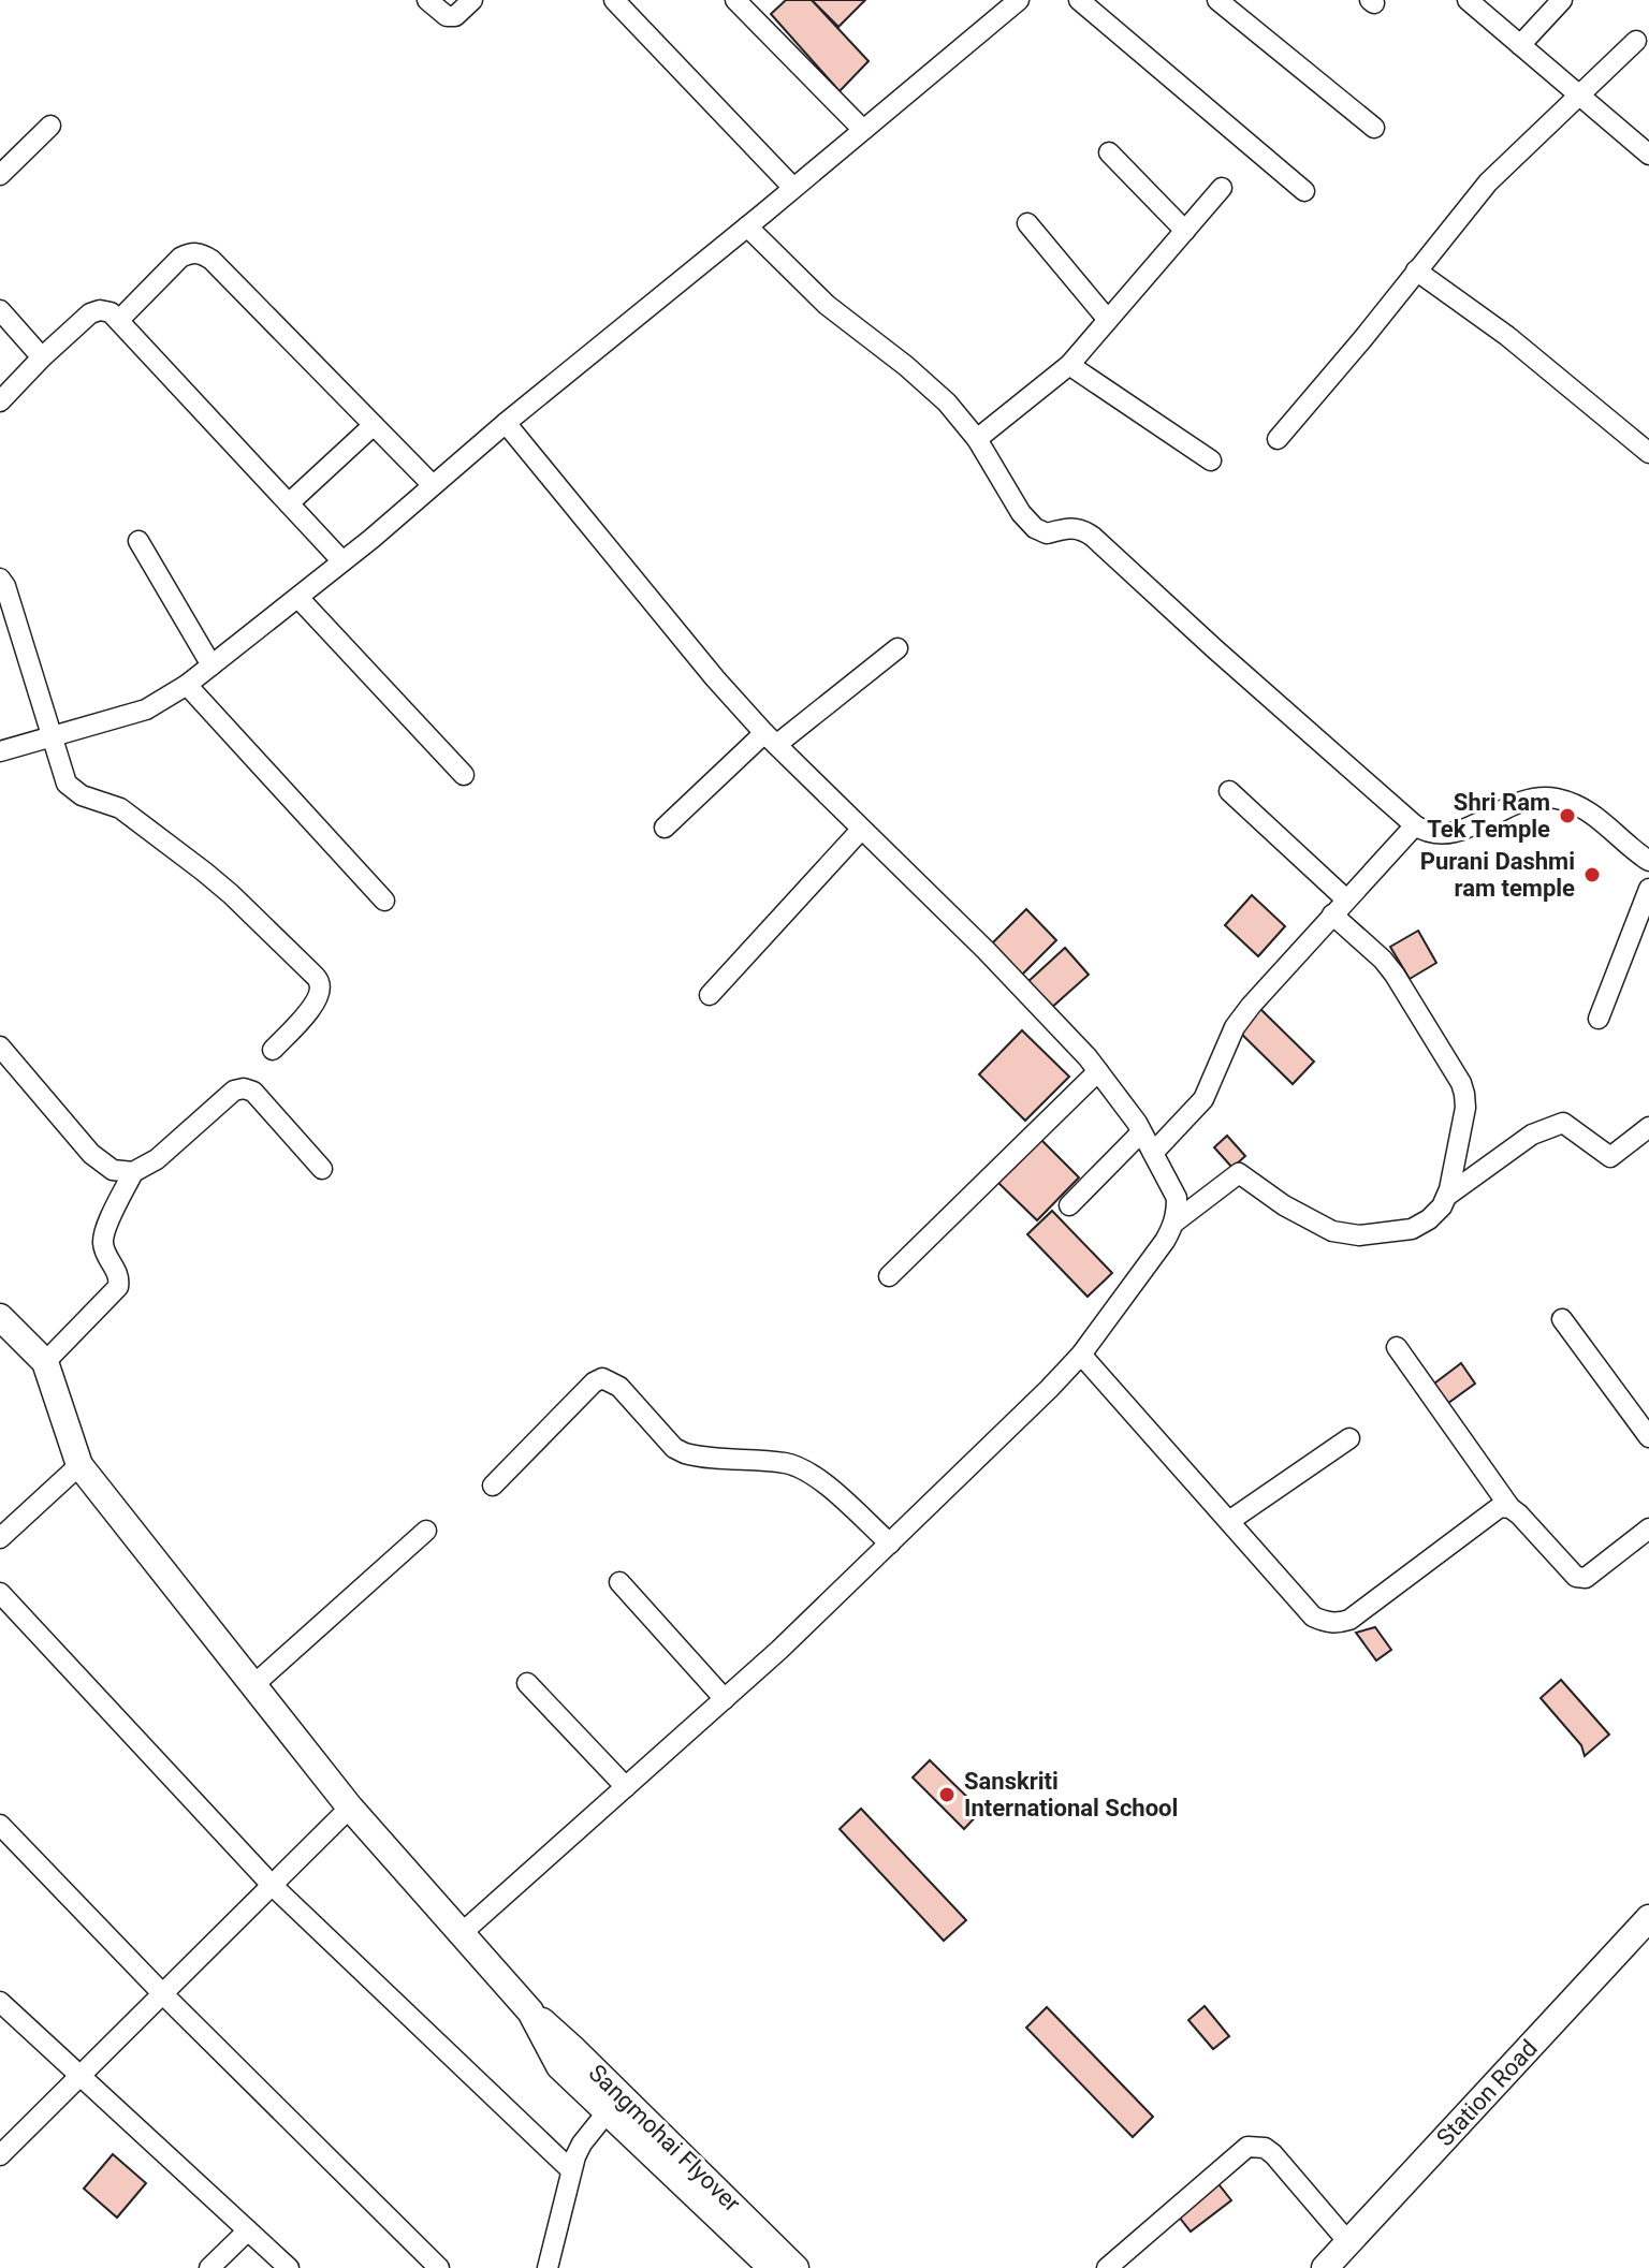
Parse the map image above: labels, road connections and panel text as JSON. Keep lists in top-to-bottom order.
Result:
{
  "streets": {
    "main road": ["Station Road", "Sangmohai Flyover"]
  },
  "places": ["Shri Ram Tek Temple", "Purani Dashmi ram temple", "Sanskriti International School"]
}
